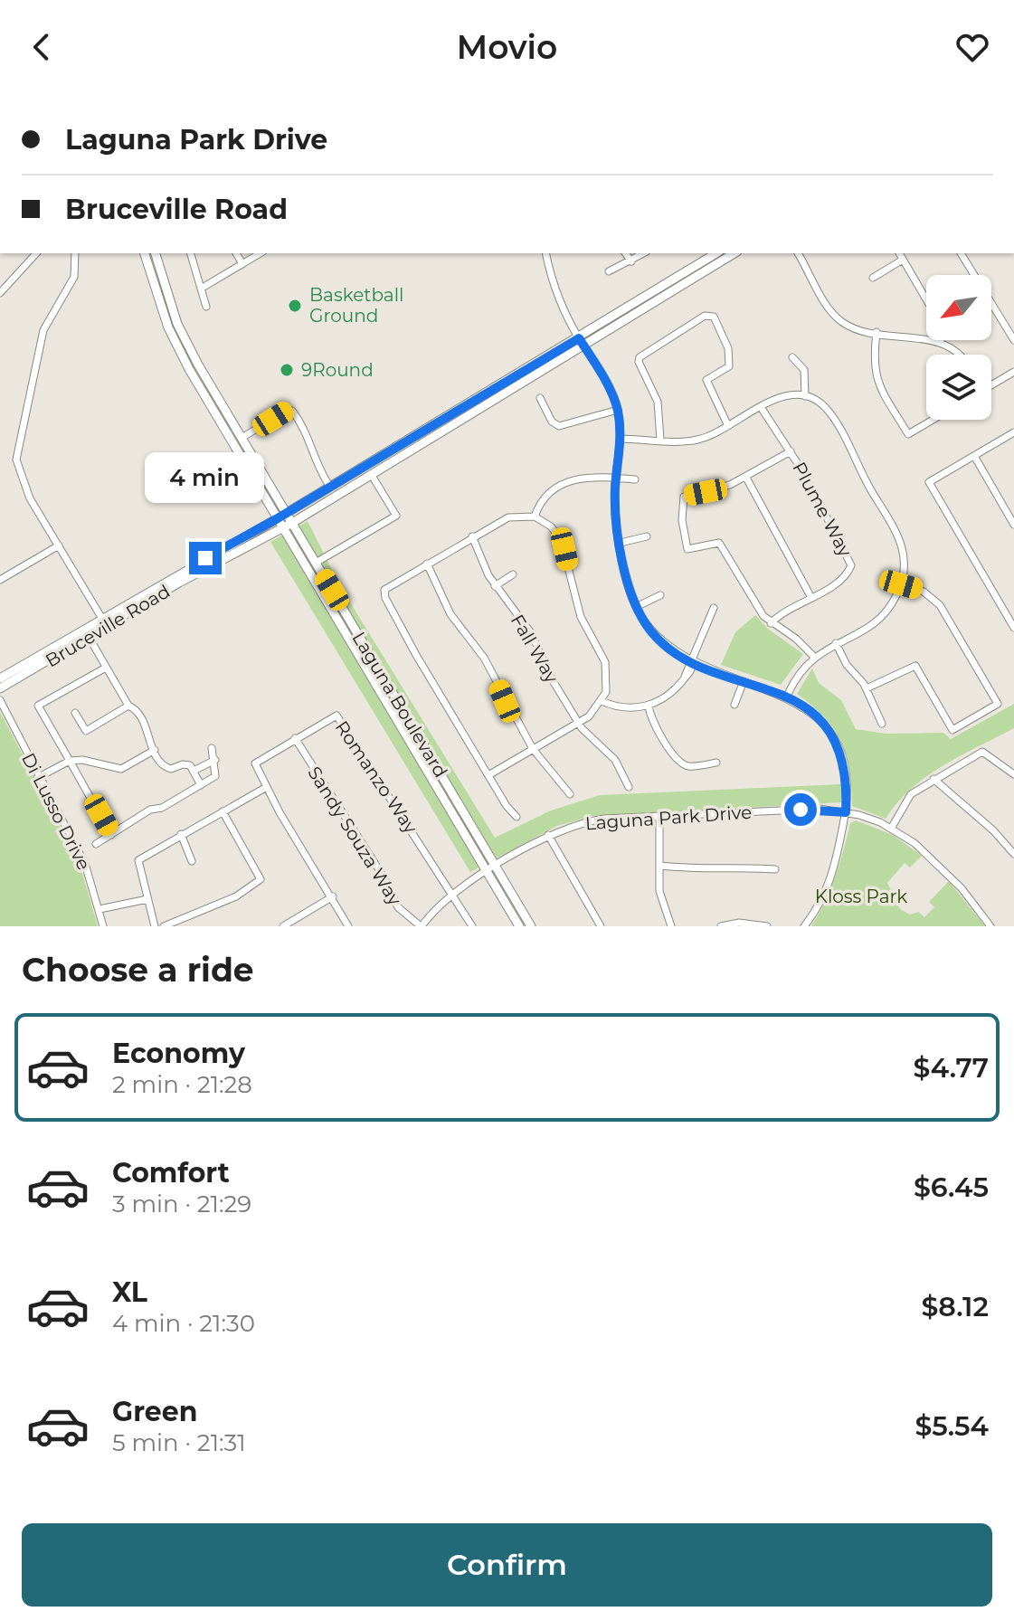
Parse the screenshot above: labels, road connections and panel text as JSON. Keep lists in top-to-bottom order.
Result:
{
  "streets": {
    "main road": ["Bruceville Road", "Laguna Boulevard"],
    "street": [
      "Plume Way",
      "Fall Way",
      "Romanzo Way",
      "Di Lusso Drive",
      "Laguna Park Drive",
      "Sandy Souza Way"
    ]
  },
  "crossings": [
    ["Bruceville Road", "Laguna Boulevard"],
    ["Laguna Boulevard", "Laguna Park Drive"],
    ["Romanzo Way", "Sandy Souza Way"]
  ],
  "parks": ["Kloss Park"],
  "places": ["Basketball Ground", "9Round"],
  "north": "bottom left",
  "page": {
    "header": "Movio",
    "banner": ["Laguna Park Drive", "Bruceville Road"],
    "bubble": "4 min",
    "heading": "Choose a ride",
    "list": [
      {
        "name": "Economy",
        "note": "2 min · 21:28",
        "value": "$4.77"
      },
      {
        "name": "Comfort",
        "note": "3 min · 21:29",
        "value": "$6.45"
      },
      {
        "name": "XL",
        "note": "4 min · 21:30",
        "value": "$8.12"
      },
      {
        "name": "Green",
        "note": "5 min · 21:31",
        "value": "$5.54"
      }
    ],
    "buttons": "Confirm"
  }
}
